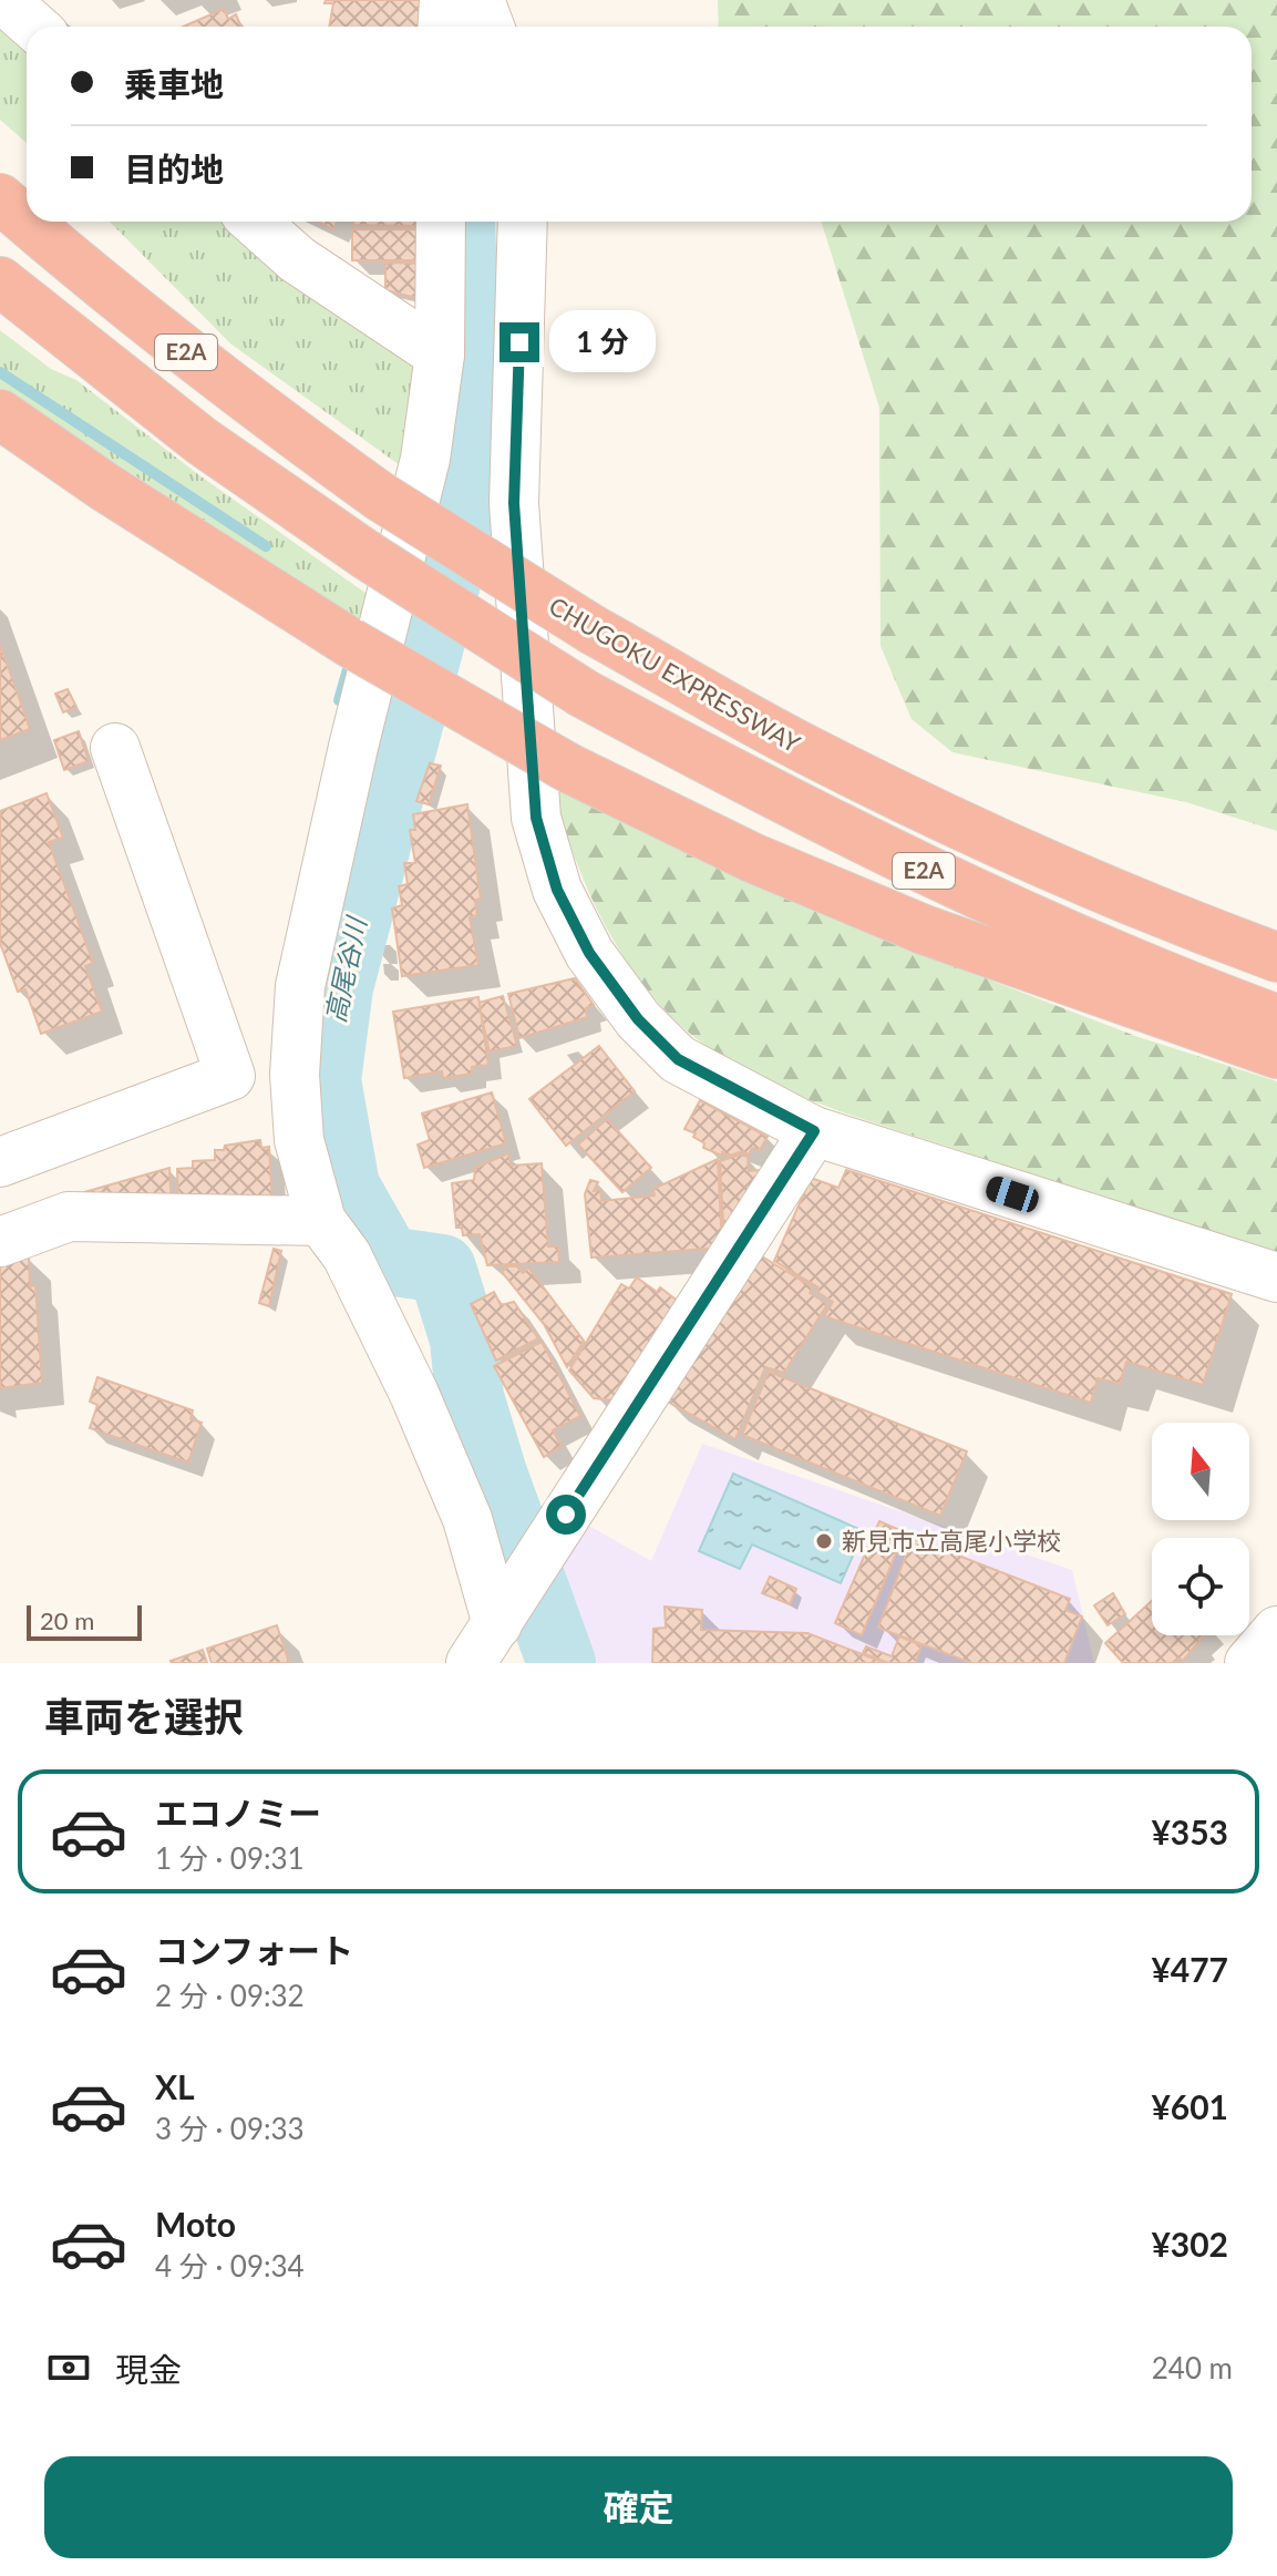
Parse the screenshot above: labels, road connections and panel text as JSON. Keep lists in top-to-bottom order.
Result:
{
  "streets": {
    "highway": ["E2A", "CHUGOKU EXPRESSWAY"]
  },
  "water": ["高尾谷川"],
  "places": ["新見市立高尾小学校"],
  "scale_bar": "20 m",
  "north": "top",
  "page": {
    "banner": ["乗車地", "目的地"],
    "bubble": "1 分",
    "scale": "20 m",
    "heading": "車両を選択",
    "list": [
      {
        "name": "エコノミー",
        "note": "1 分 · 09:31",
        "value": "¥353"
      },
      {
        "name": "コンフォート",
        "note": "2 分 · 09:32",
        "value": "¥477"
      },
      {
        "name": "XL",
        "note": "3 分 · 09:33",
        "value": "¥601"
      },
      {
        "name": "Moto",
        "note": "4 分 · 09:34",
        "value": "¥302"
      }
    ],
    "pay": ["現金", "240 m"],
    "buttons": "確定"
  }
}
